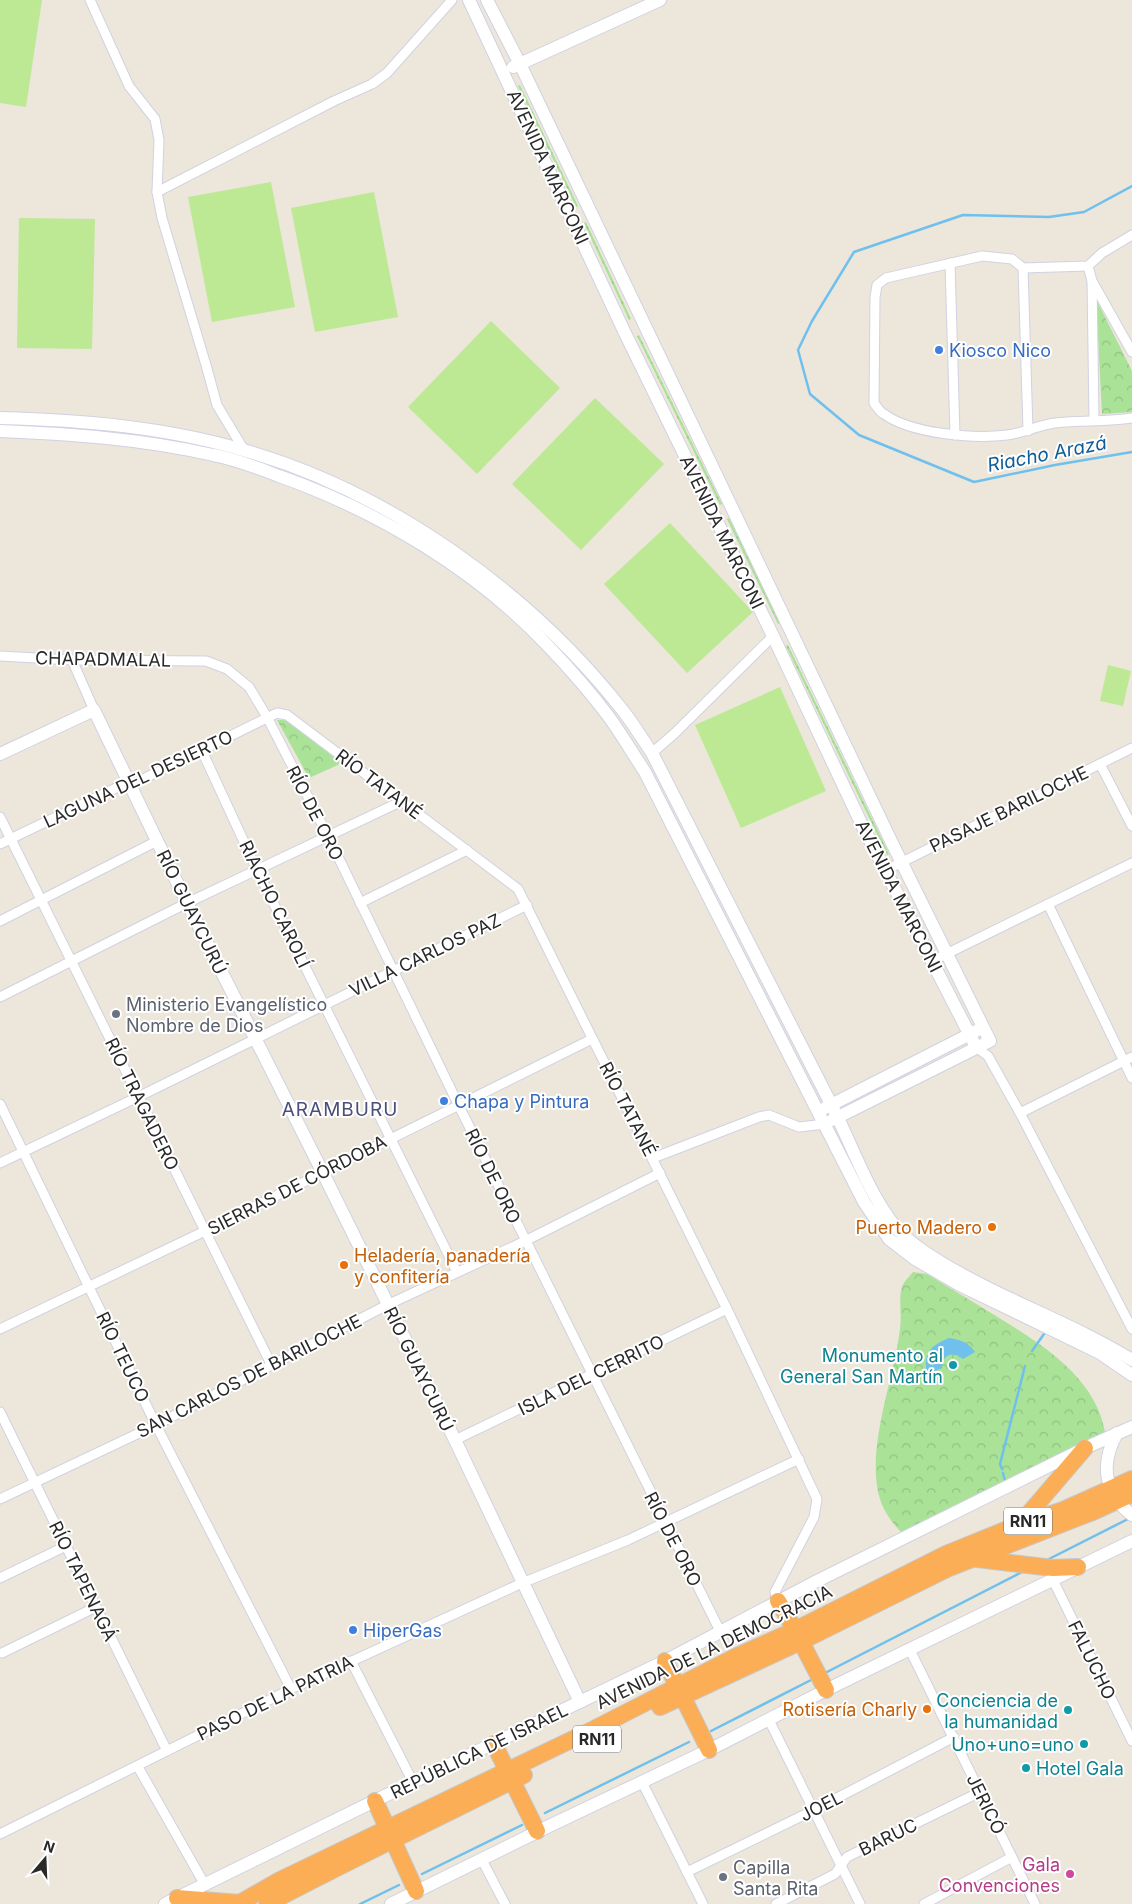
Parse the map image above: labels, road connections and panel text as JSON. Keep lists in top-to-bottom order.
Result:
{
  "streets": {
    "highway": ["RN11", "AVENIDA DE LA DEMOCRACIA"],
    "street": [
      "AVENIDA MARCONI",
      "CHAPADMALAL",
      "LAGUNA DEL DESIERTO",
      "RÍO TATANÉ",
      "PASAJE BARILOCHE",
      "RÍO DE ORO",
      "RIACHO CAROLÍ",
      "RÍO GUAYCURÚ",
      "VILLA CARLOS PAZ",
      "RÍO TRAGADERO",
      "SIERRAS DE CÓRDOBA",
      "RÍO TEUCO",
      "ISLA DEL CERRITO",
      "SAN CARLOS DE BARILOCHE",
      "RÍO TAPENAGÁ",
      "FALUCHO",
      "PASO DE LA PATRIA",
      "REPÚBLICA DE ISRAEL",
      "JERICÓ",
      "JOEL",
      "BARUC"
    ]
  },
  "crossings": [
    ["AVENIDA MARCONI", "PASAJE BARILOCHE"],
    ["CHAPADMALAL", "RÍO DE ORO"],
    ["CHAPADMALAL", "RÍO GUAYCURÚ"],
    ["LAGUNA DEL DESIERTO", "RÍO TATANÉ"],
    ["LAGUNA DEL DESIERTO", "RÍO DE ORO"],
    ["LAGUNA DEL DESIERTO", "RIACHO CAROLÍ"],
    ["LAGUNA DEL DESIERTO", "RÍO GUAYCURÚ"],
    ["LAGUNA DEL DESIERTO", "RÍO TRAGADERO"],
    ["RÍO TATANÉ", "VILLA CARLOS PAZ"],
    ["RÍO TATANÉ", "SIERRAS DE CÓRDOBA"],
    ["RÍO TATANÉ", "ISLA DEL CERRITO"],
    ["RÍO TATANÉ", "SAN CARLOS DE BARILOCHE"],
    ["RÍO TATANÉ", "PASO DE LA PATRIA"],
    ["RÍO TATANÉ", "REPÚBLICA DE ISRAEL"],
    ["RÍO DE ORO", "VILLA CARLOS PAZ"],
    ["RÍO DE ORO", "SIERRAS DE CÓRDOBA"],
    ["RÍO DE ORO", "ISLA DEL CERRITO"],
    ["RÍO DE ORO", "SAN CARLOS DE BARILOCHE"],
    ["RÍO DE ORO", "PASO DE LA PATRIA"],
    ["RÍO DE ORO", "REPÚBLICA DE ISRAEL"],
    ["RIACHO CAROLÍ", "VILLA CARLOS PAZ"],
    ["RIACHO CAROLÍ", "SIERRAS DE CÓRDOBA"],
    ["RIACHO CAROLÍ", "SAN CARLOS DE BARILOCHE"],
    ["RÍO GUAYCURÚ", "VILLA CARLOS PAZ"],
    ["RÍO GUAYCURÚ", "SIERRAS DE CÓRDOBA"],
    ["RÍO GUAYCURÚ", "ISLA DEL CERRITO"],
    ["RÍO GUAYCURÚ", "SAN CARLOS DE BARILOCHE"],
    ["RÍO GUAYCURÚ", "PASO DE LA PATRIA"],
    ["RÍO GUAYCURÚ", "REPÚBLICA DE ISRAEL"],
    ["VILLA CARLOS PAZ", "RÍO TRAGADERO"],
    ["VILLA CARLOS PAZ", "RÍO TEUCO"],
    ["RÍO TRAGADERO", "SIERRAS DE CÓRDOBA"],
    ["RÍO TRAGADERO", "SAN CARLOS DE BARILOCHE"],
    ["SIERRAS DE CÓRDOBA", "RÍO TEUCO"],
    ["RÍO TEUCO", "SAN CARLOS DE BARILOCHE"],
    ["RÍO TEUCO", "PASO DE LA PATRIA"],
    ["SAN CARLOS DE BARILOCHE", "RÍO TAPENAGÁ"],
    ["RÍO TAPENAGÁ", "PASO DE LA PATRIA"],
    ["AVENIDA DE LA DEMOCRACIA", "REPÚBLICA DE ISRAEL"],
    ["JERICÓ", "JOEL"],
    ["JERICÓ", "BARUC"]
  ],
  "districts": ["ARAMBURU"],
  "water": ["Riacho Arazá"],
  "places": [
    "Kiosco Nico",
    "Ministerio Evangelístico Nombre de Dios",
    "Chapa y Pintura",
    "Puerto Madero",
    "Heladería, panadería y confitería",
    "Monumento al General San Martín",
    "HiperGas",
    "Rotisería Charly",
    "Conciencia de la humanidad",
    "Uno+uno=uno",
    "Hotel Gala",
    "Gala Convenciones",
    "Capilla Santa Rita"
  ],
  "north": "top"
}
